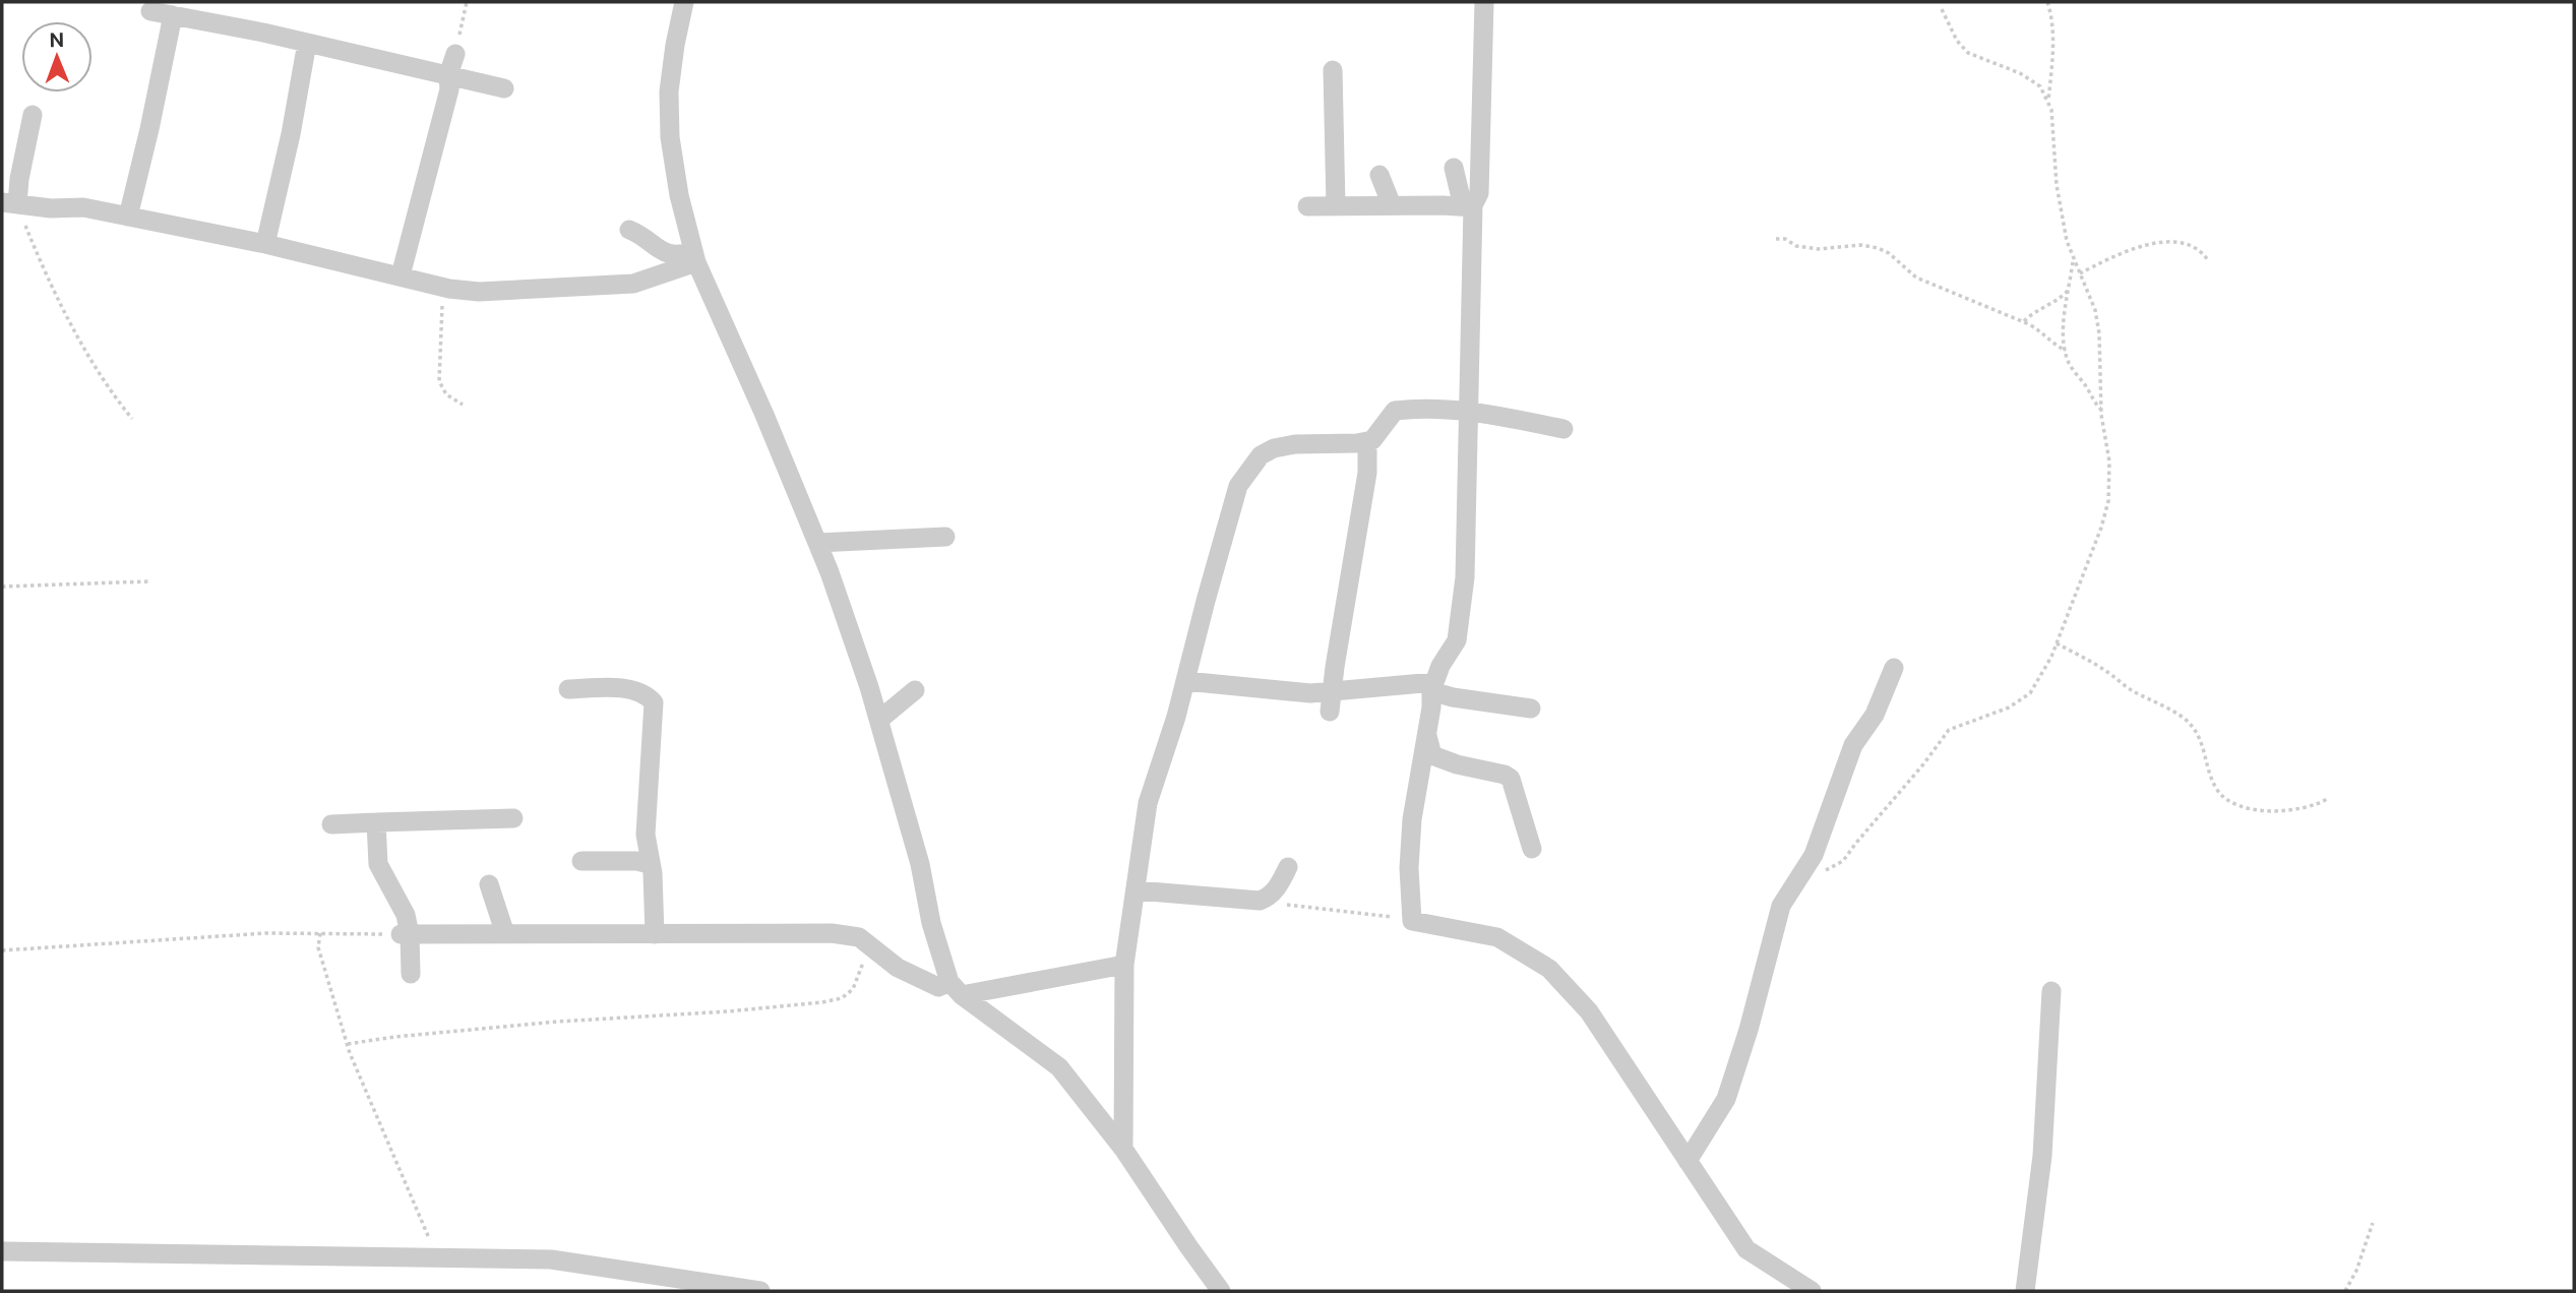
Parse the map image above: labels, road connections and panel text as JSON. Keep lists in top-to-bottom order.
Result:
{
  "north": "top"
}
